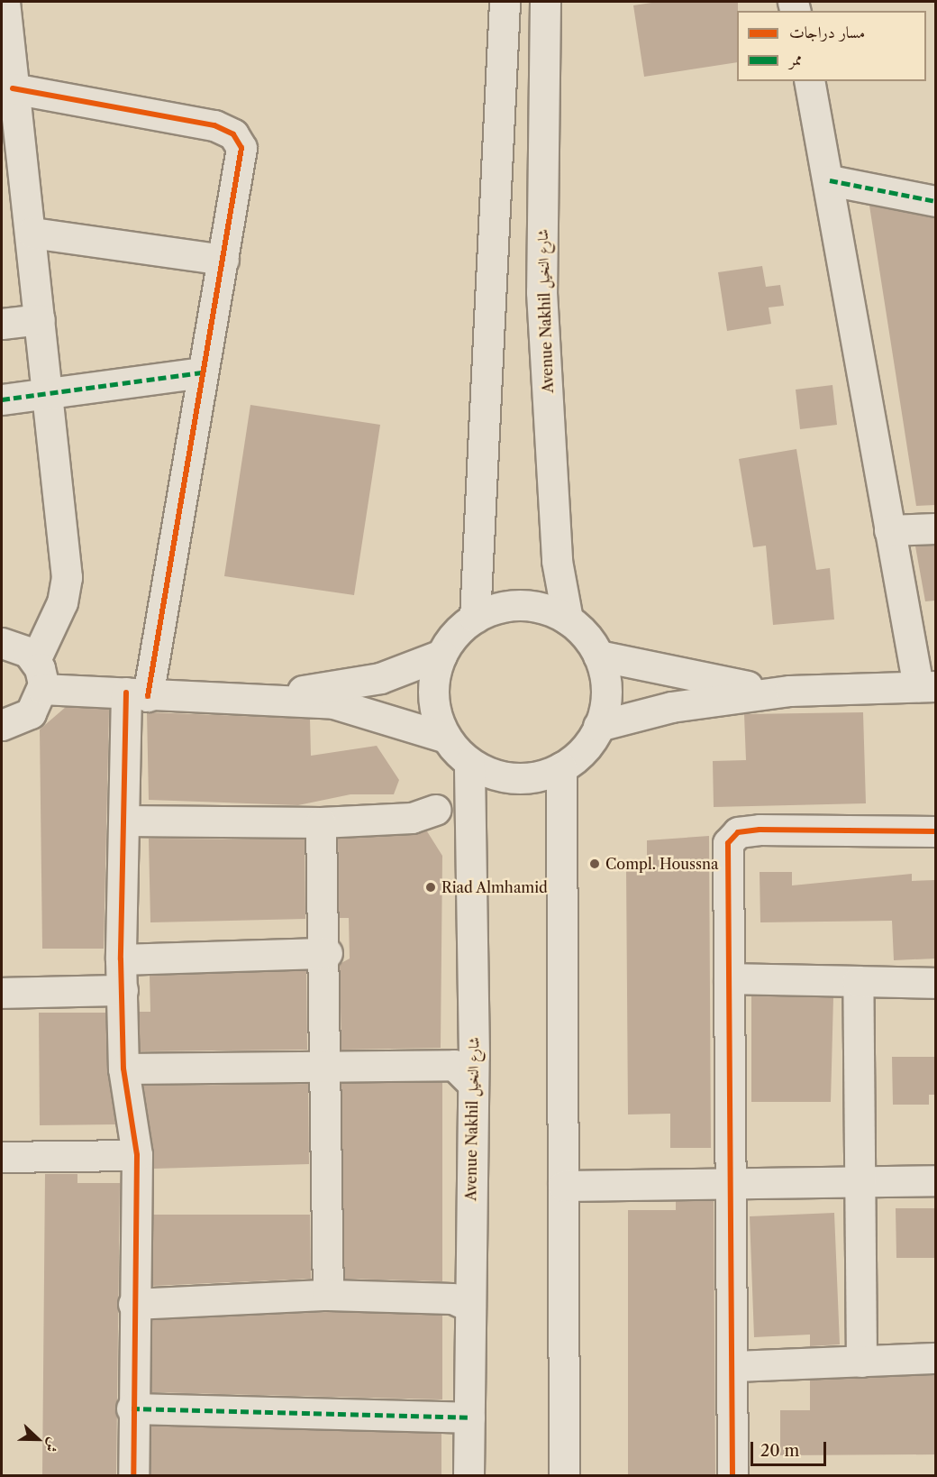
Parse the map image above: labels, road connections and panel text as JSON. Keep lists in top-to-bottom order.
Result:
{
  "streets": {
    "street": ["Avenue Nakhil شارع النخيل"]
  },
  "places": ["Compl. Houssna", "Riad Almhamid"],
  "legend": ["مسار دراجات", "ممر"],
  "scale_bar": "20 m",
  "north": "right"
}
